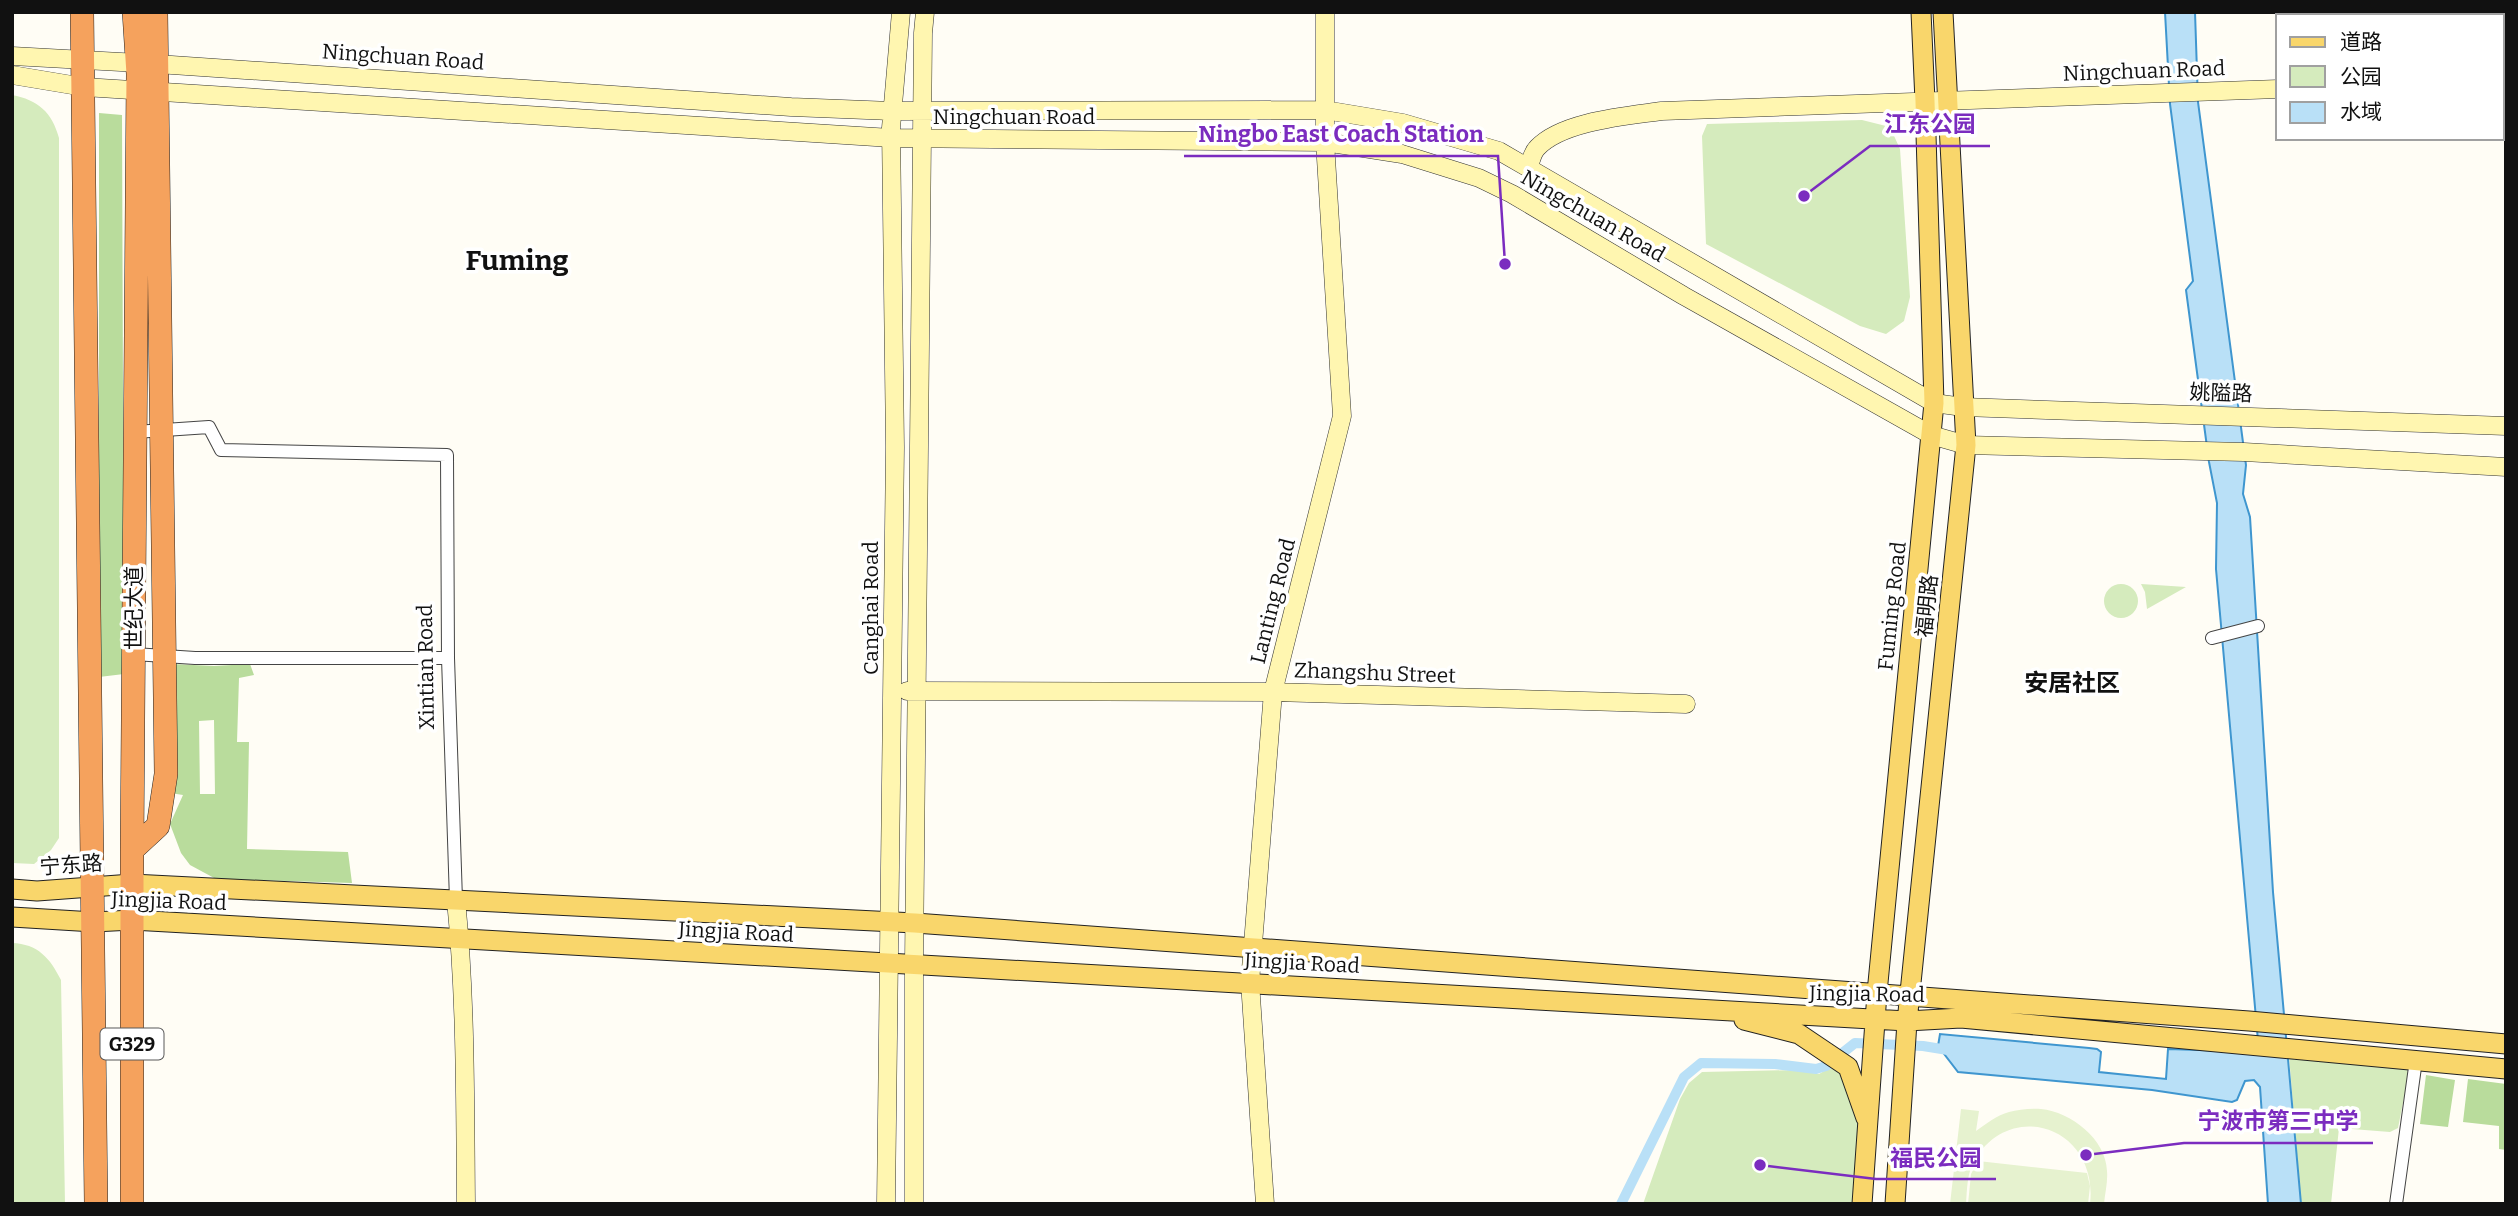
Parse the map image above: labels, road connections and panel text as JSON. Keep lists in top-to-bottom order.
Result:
{
  "streets": {
    "highway": ["世纪大道", "G329"],
    "main road": [
      "Ningchuan Road",
      "姚隘路",
      "Lanting Road",
      "Fuming Road",
      "福明路",
      "Canghai Road",
      "Xintian Road",
      "Zhangshu Street",
      "宁东路",
      "Jingjia Road"
    ]
  },
  "crossings": [
    ["Ningchuan Road", "姚隘路"],
    ["Ningchuan Road", "Lanting Road"],
    ["Ningchuan Road", "Fuming Road"],
    ["Ningchuan Road", "福明路"],
    ["Ningchuan Road", "世纪大道"],
    ["Ningchuan Road", "Canghai Road"],
    ["姚隘路", "Fuming Road"],
    ["姚隘路", "福明路"],
    ["Lanting Road", "Zhangshu Street"],
    ["Lanting Road", "Jingjia Road"],
    ["Fuming Road", "Jingjia Road"],
    ["福明路", "Jingjia Road"],
    ["世纪大道", "Xintian Road"],
    ["世纪大道", "宁东路"],
    ["世纪大道", "Jingjia Road"],
    ["Canghai Road", "Zhangshu Street"],
    ["Canghai Road", "Jingjia Road"],
    ["Xintian Road", "Jingjia Road"],
    ["宁东路", "Jingjia Road"]
  ],
  "districts": ["Fuming", "安居社区"],
  "places": [
    "江东公园",
    "Ningbo East Coach Station",
    "宁波市第三中学",
    "福民公园"
  ],
  "legend": ["道路", "公园", "水域"]
}
